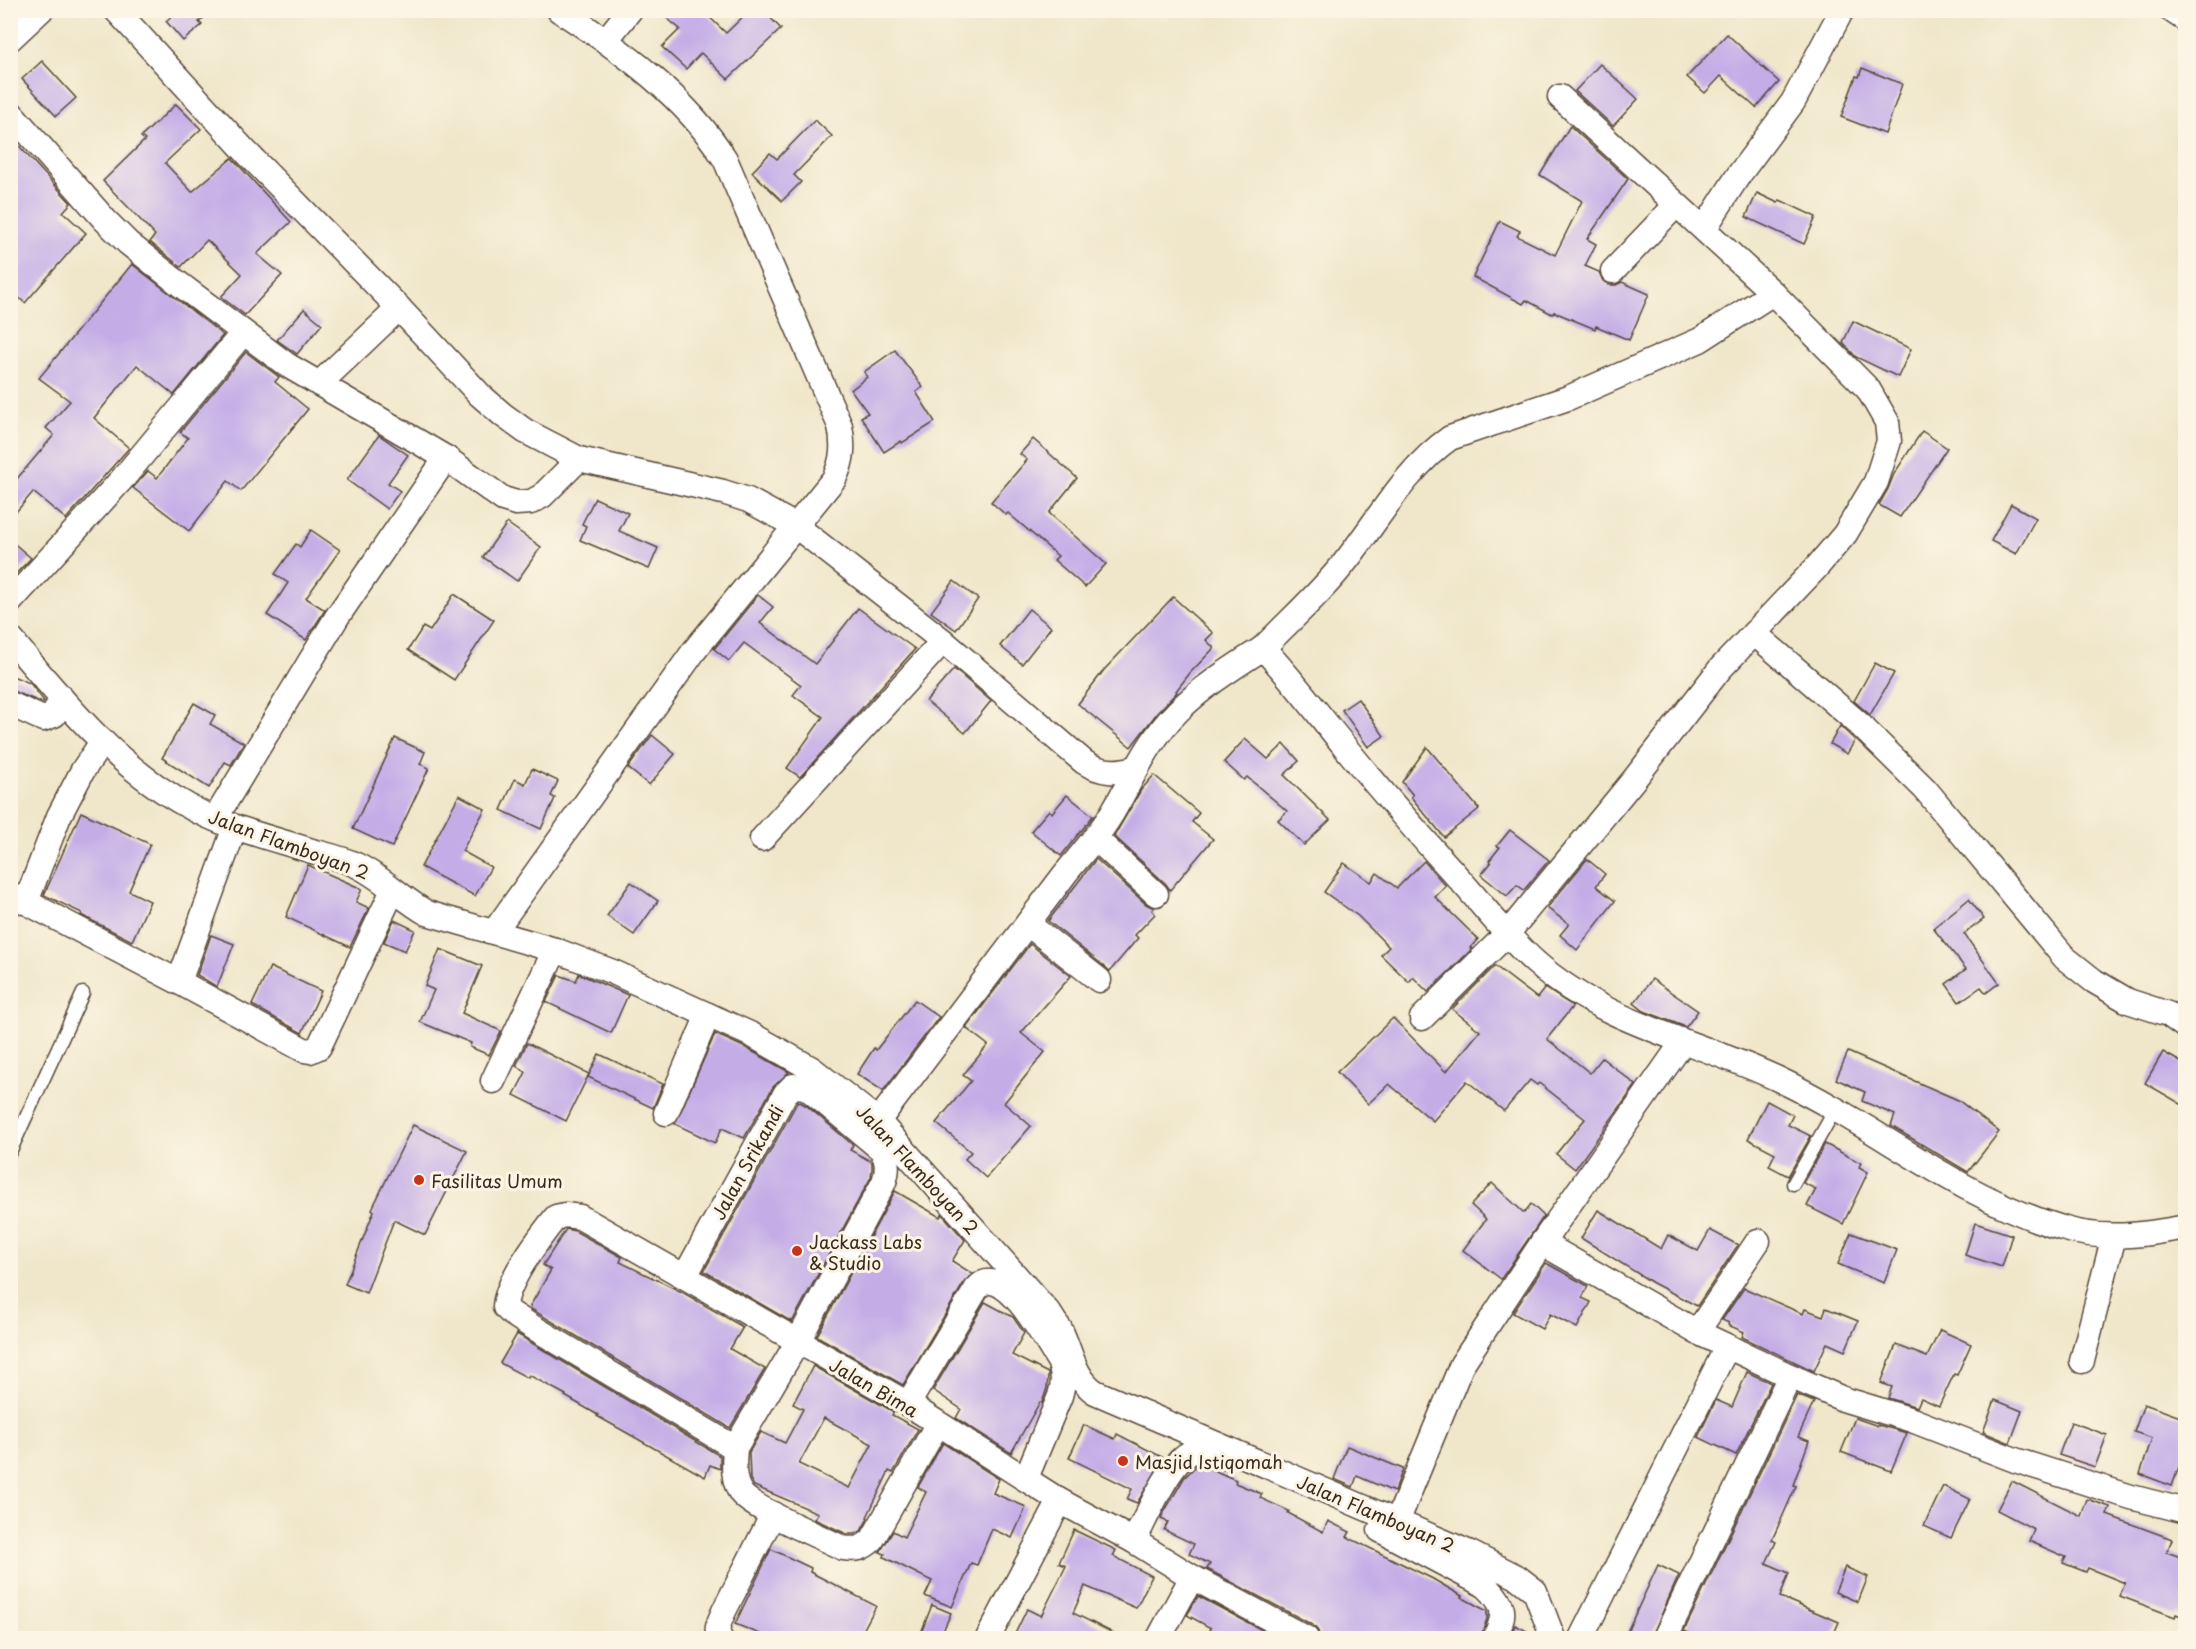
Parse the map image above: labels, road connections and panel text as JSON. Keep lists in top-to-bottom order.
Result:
{
  "streets": {
    "street": ["Jalan Flamboyan 2", "Jalan Srikandi", "Jalan Bima"]
  },
  "crossings": [
    ["Jalan Srikandi", "Jalan Bima"]
  ],
  "places": ["Fasilitas Umum", "Jackass Labs & Studio", "Masjid Istiqomah"]
}
